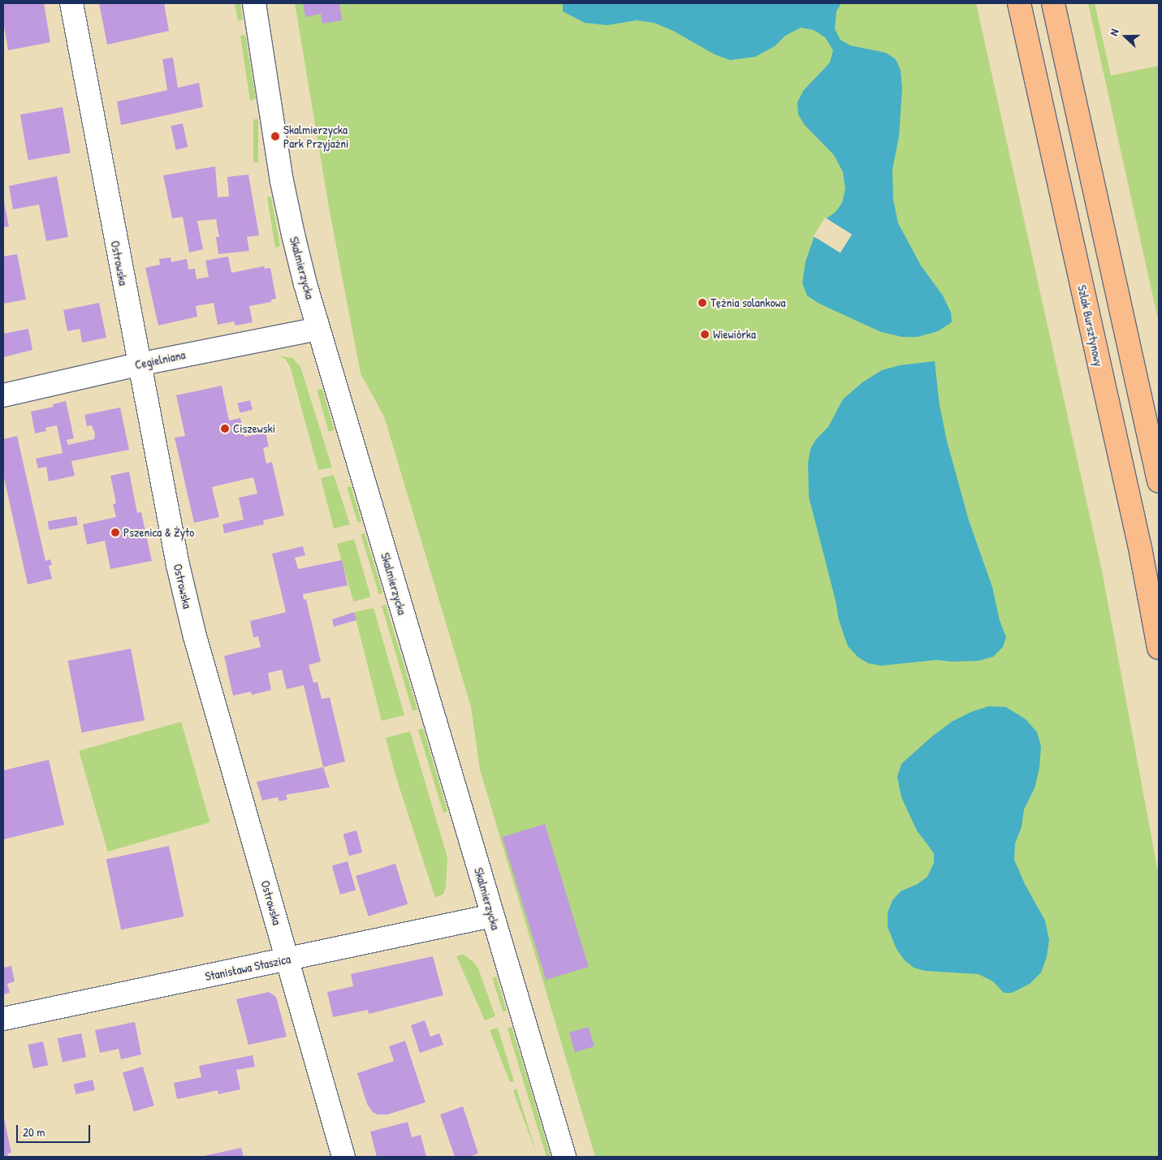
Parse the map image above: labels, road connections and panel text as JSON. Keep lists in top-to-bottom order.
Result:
{
  "streets": {
    "main road": ["Szlak Bursztynowy"],
    "street": [
      "Ostrowska",
      "Skalmierzycka",
      "Cegielniana",
      "Stanisława Staszica"
    ]
  },
  "crossings": [
    ["Ostrowska", "Cegielniana"],
    ["Ostrowska", "Stanisława Staszica"],
    ["Skalmierzycka", "Cegielniana"],
    ["Skalmierzycka", "Stanisława Staszica"]
  ],
  "places": [
    "Skalmierzycka Park Przyjaźni",
    "Tężnia solankowa",
    "Wiewiórka",
    "Ciszewski",
    "Pszenica & Żyto"
  ],
  "scale_bar": "20 m",
  "north": "left"
}
